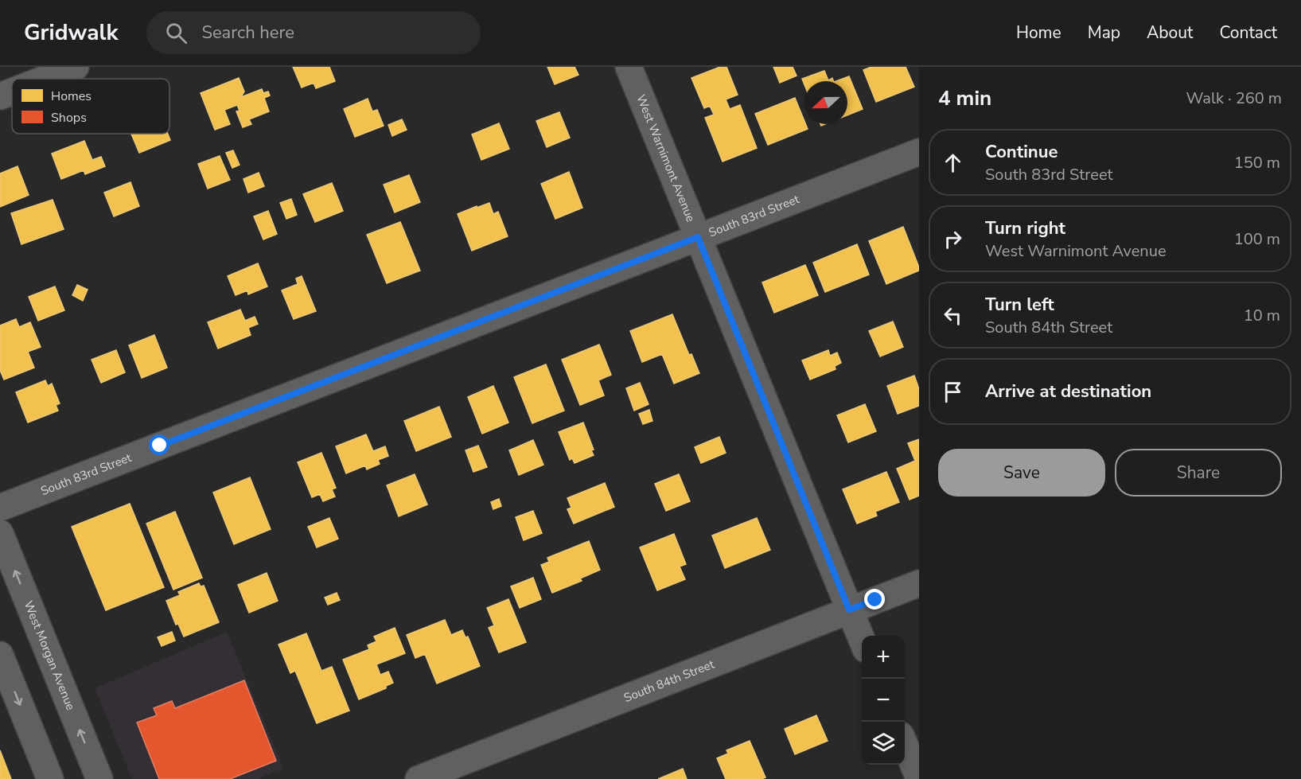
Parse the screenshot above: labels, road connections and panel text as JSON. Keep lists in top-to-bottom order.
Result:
{
  "streets": {
    "street": [
      "West Warnimont Avenue",
      "South 83rd Street",
      "West Morgan Avenue",
      "South 84th Street"
    ]
  },
  "crossings": [
    ["West Warnimont Avenue", "South 83rd Street"],
    ["West Warnimont Avenue", "South 84th Street"]
  ],
  "legend": ["Homes", "Shops"],
  "north": "left",
  "page": {
    "header": "Gridwalk",
    "search": "Search here",
    "nav": [
      "Home",
      "Map",
      "About",
      "Contact"
    ],
    "heading": ["4 min", "Walk · 260 m"],
    "list": [
      ["Continue", "South 83rd Street", "150 m"],
      ["Turn right", "West Warnimont Avenue", "100 m"],
      ["Turn left", "South 84th Street", "10 m"],
      "Arrive at destination"
    ],
    "buttons": ["Save", "Share"],
    "map_buttons": ["+", "−"]
  }
}
